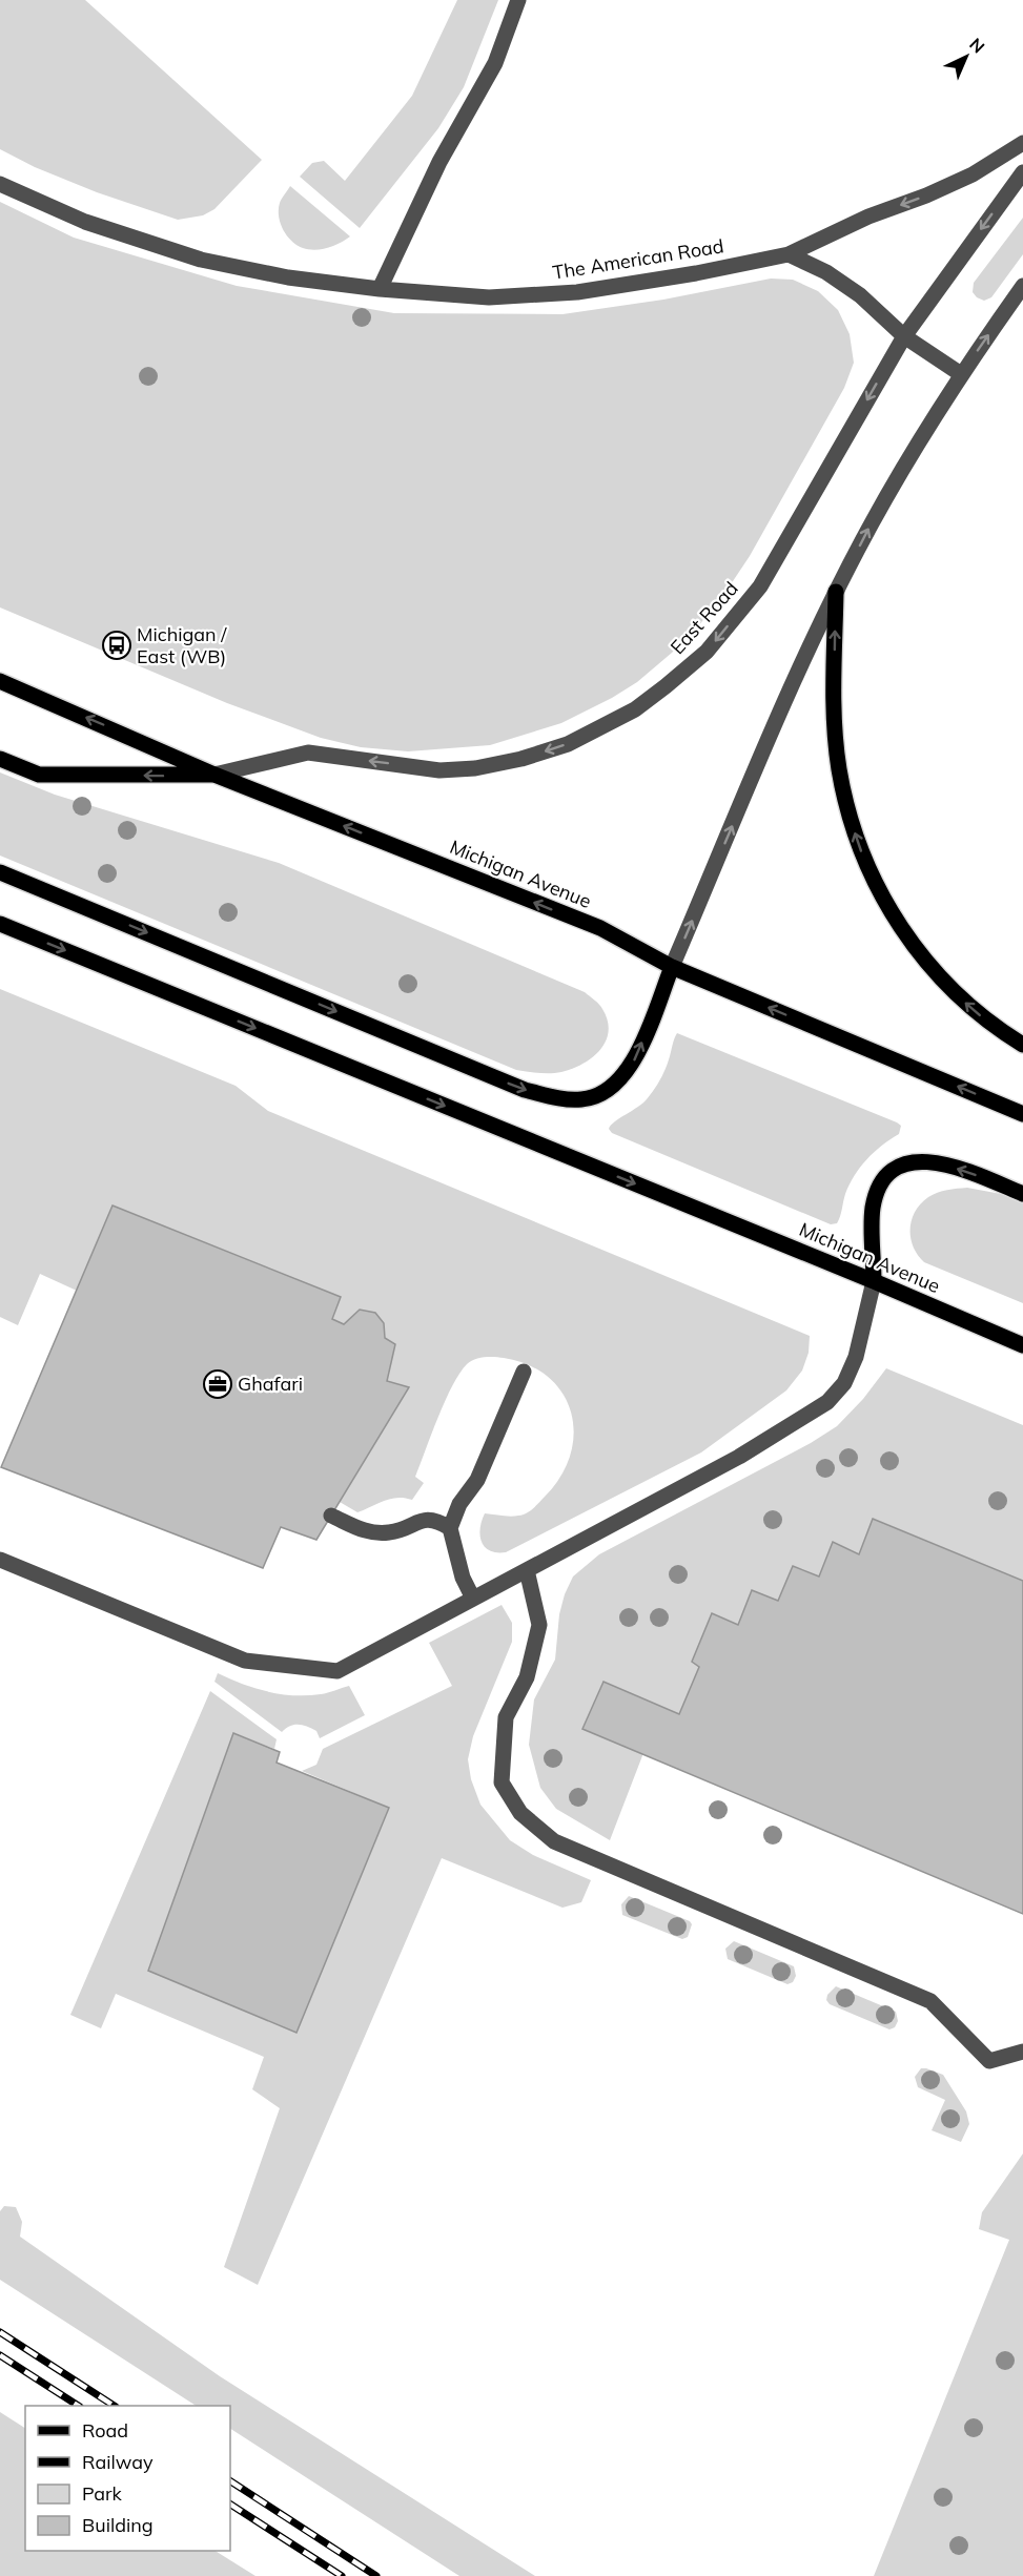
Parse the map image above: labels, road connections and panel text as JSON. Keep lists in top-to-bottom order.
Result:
{
  "streets": {
    "main road": ["Michigan Avenue"],
    "street": ["The American Road", "East Road"]
  },
  "crossings": [
    ["East Road", "Michigan Avenue"]
  ],
  "places": {
    "bus stop": ["Michigan / East (WB)"],
    "office": ["Ghafari"]
  },
  "legend": [
    "Road",
    "Railway",
    "Park",
    "Building"
  ],
  "north": "top right"
}
